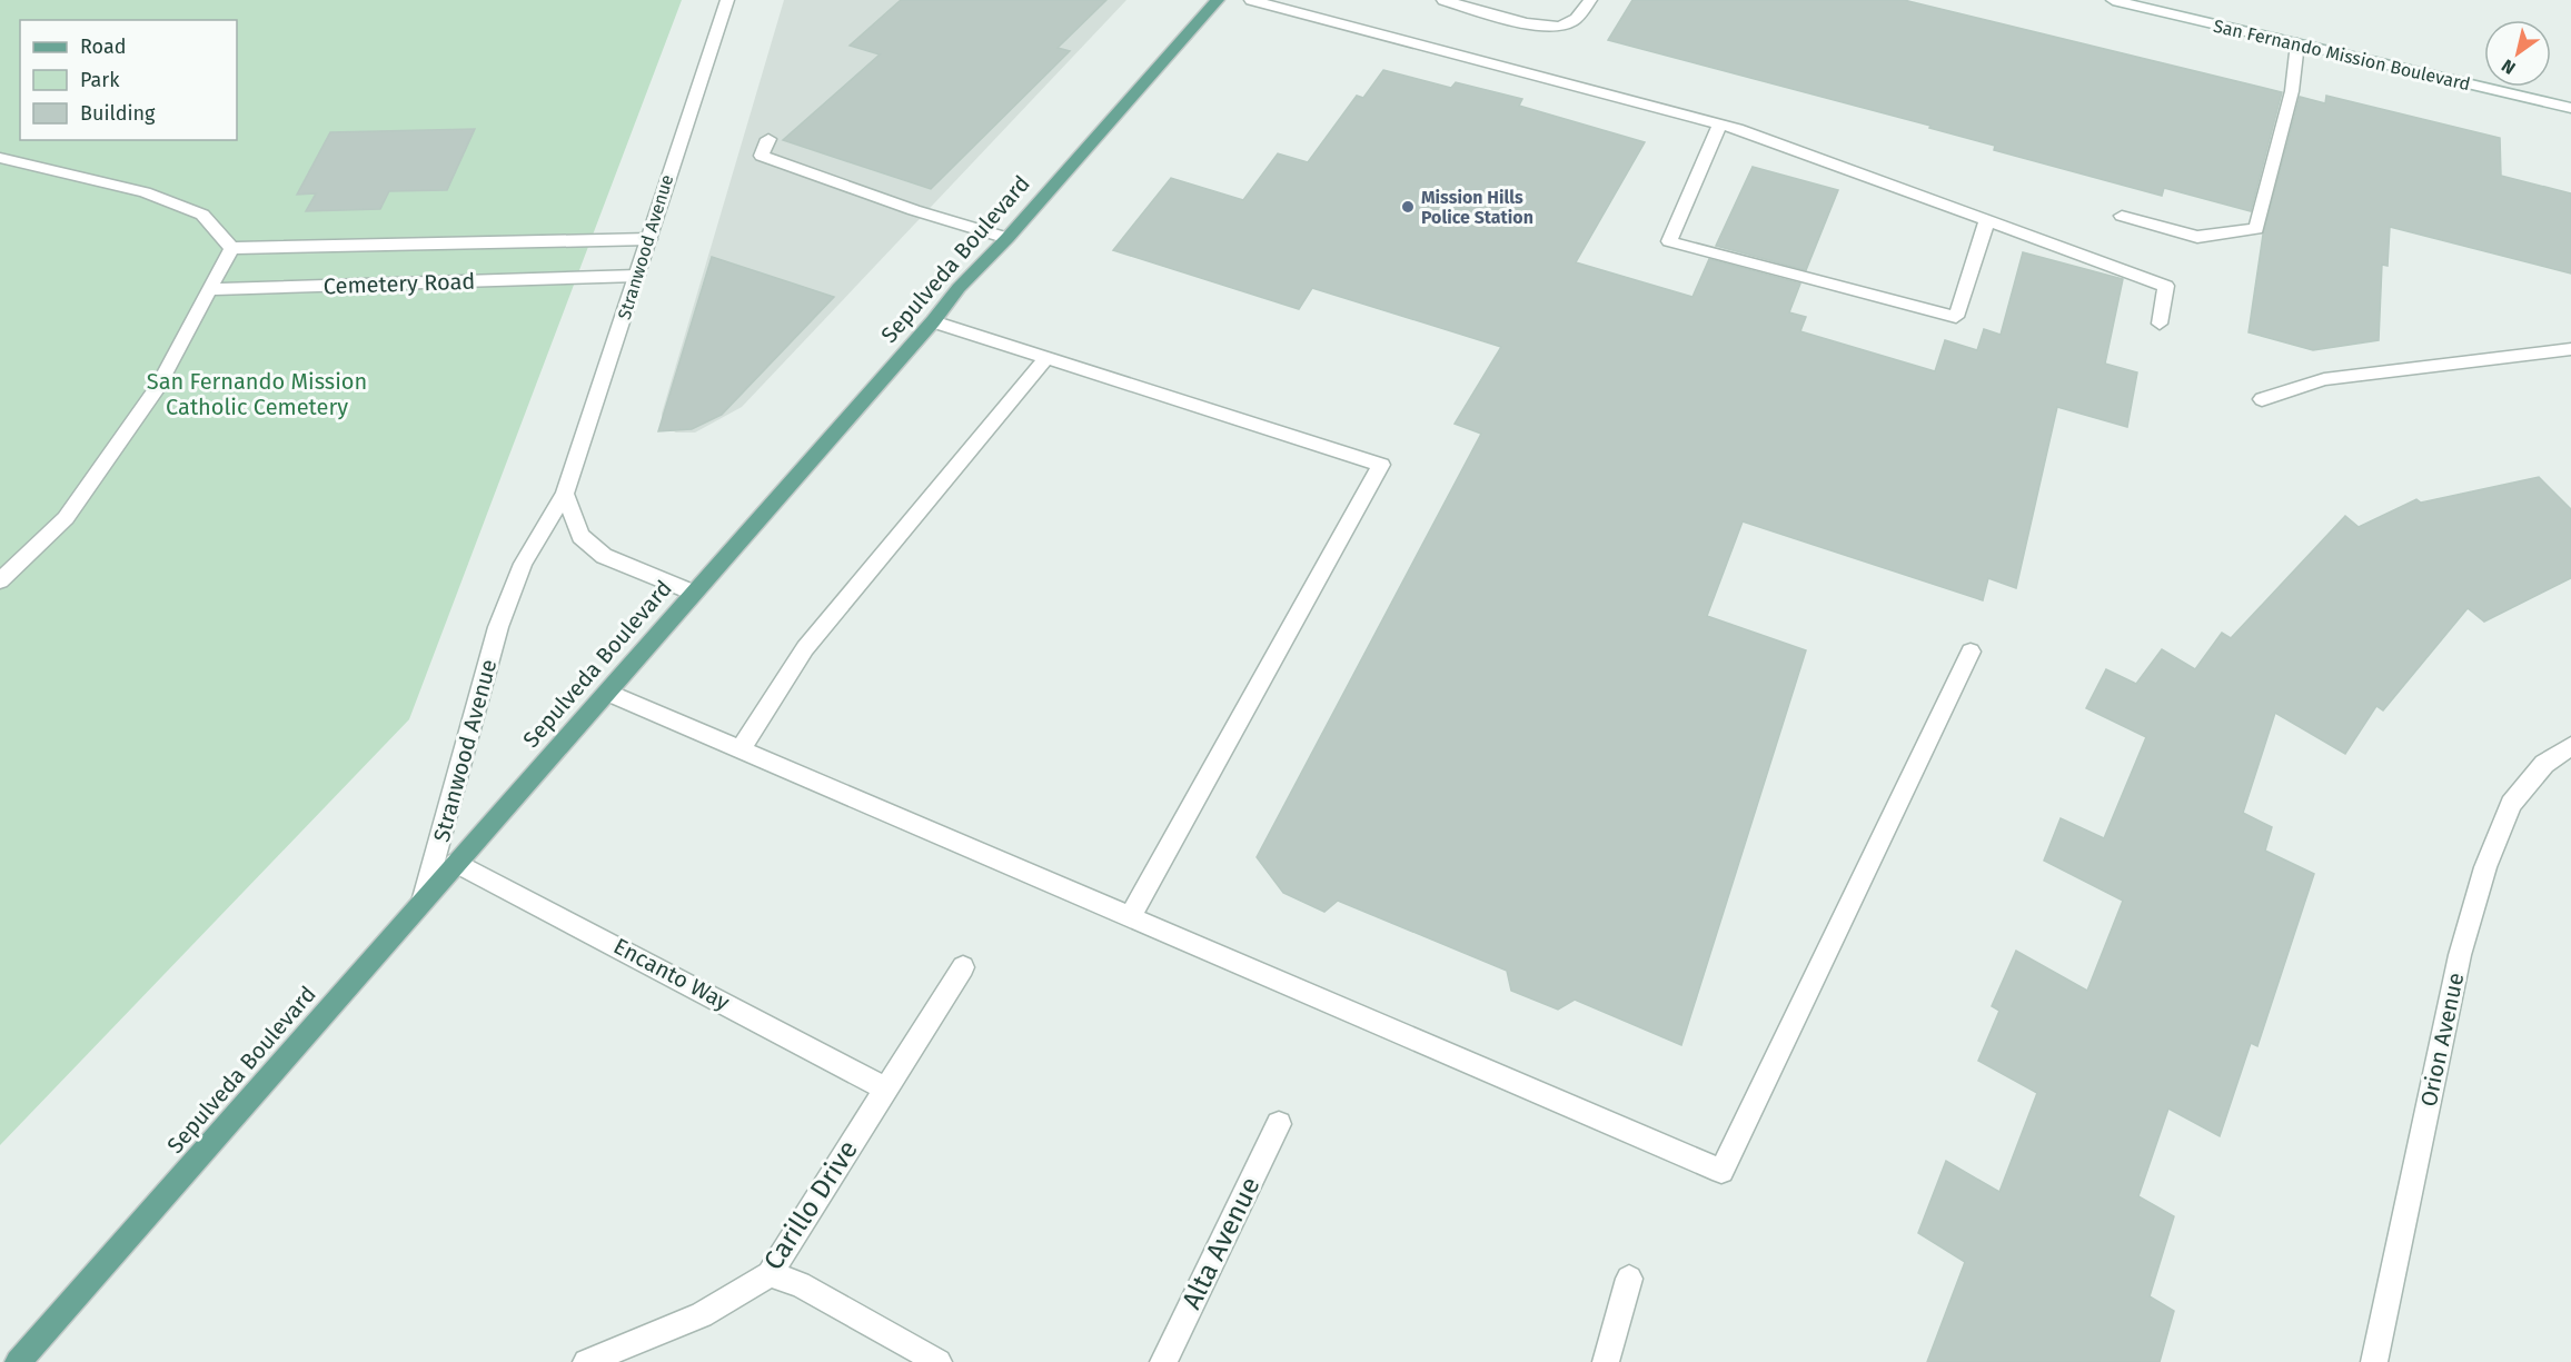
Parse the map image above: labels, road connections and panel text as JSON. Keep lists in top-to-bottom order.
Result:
{
  "streets": {
    "main road": ["Sepulveda Boulevard"],
    "street": [
      "San Fernando Mission Boulevard",
      "Stranwood Avenue",
      "Cemetery Road",
      "Encanto Way",
      "Orion Avenue",
      "Carillo Drive",
      "Alta Avenue"
    ]
  },
  "crossings": [
    ["Stranwood Avenue", "Sepulveda Boulevard"],
    ["Stranwood Avenue", "Cemetery Road"],
    ["Sepulveda Boulevard", "Encanto Way"],
    ["Encanto Way", "Carillo Drive"]
  ],
  "parks": ["San Fernando Mission Catholic Cemetery"],
  "places": ["Mission Hills Police Station"],
  "legend": ["Road", "Park", "Building"],
  "north": "bottom left"
}
